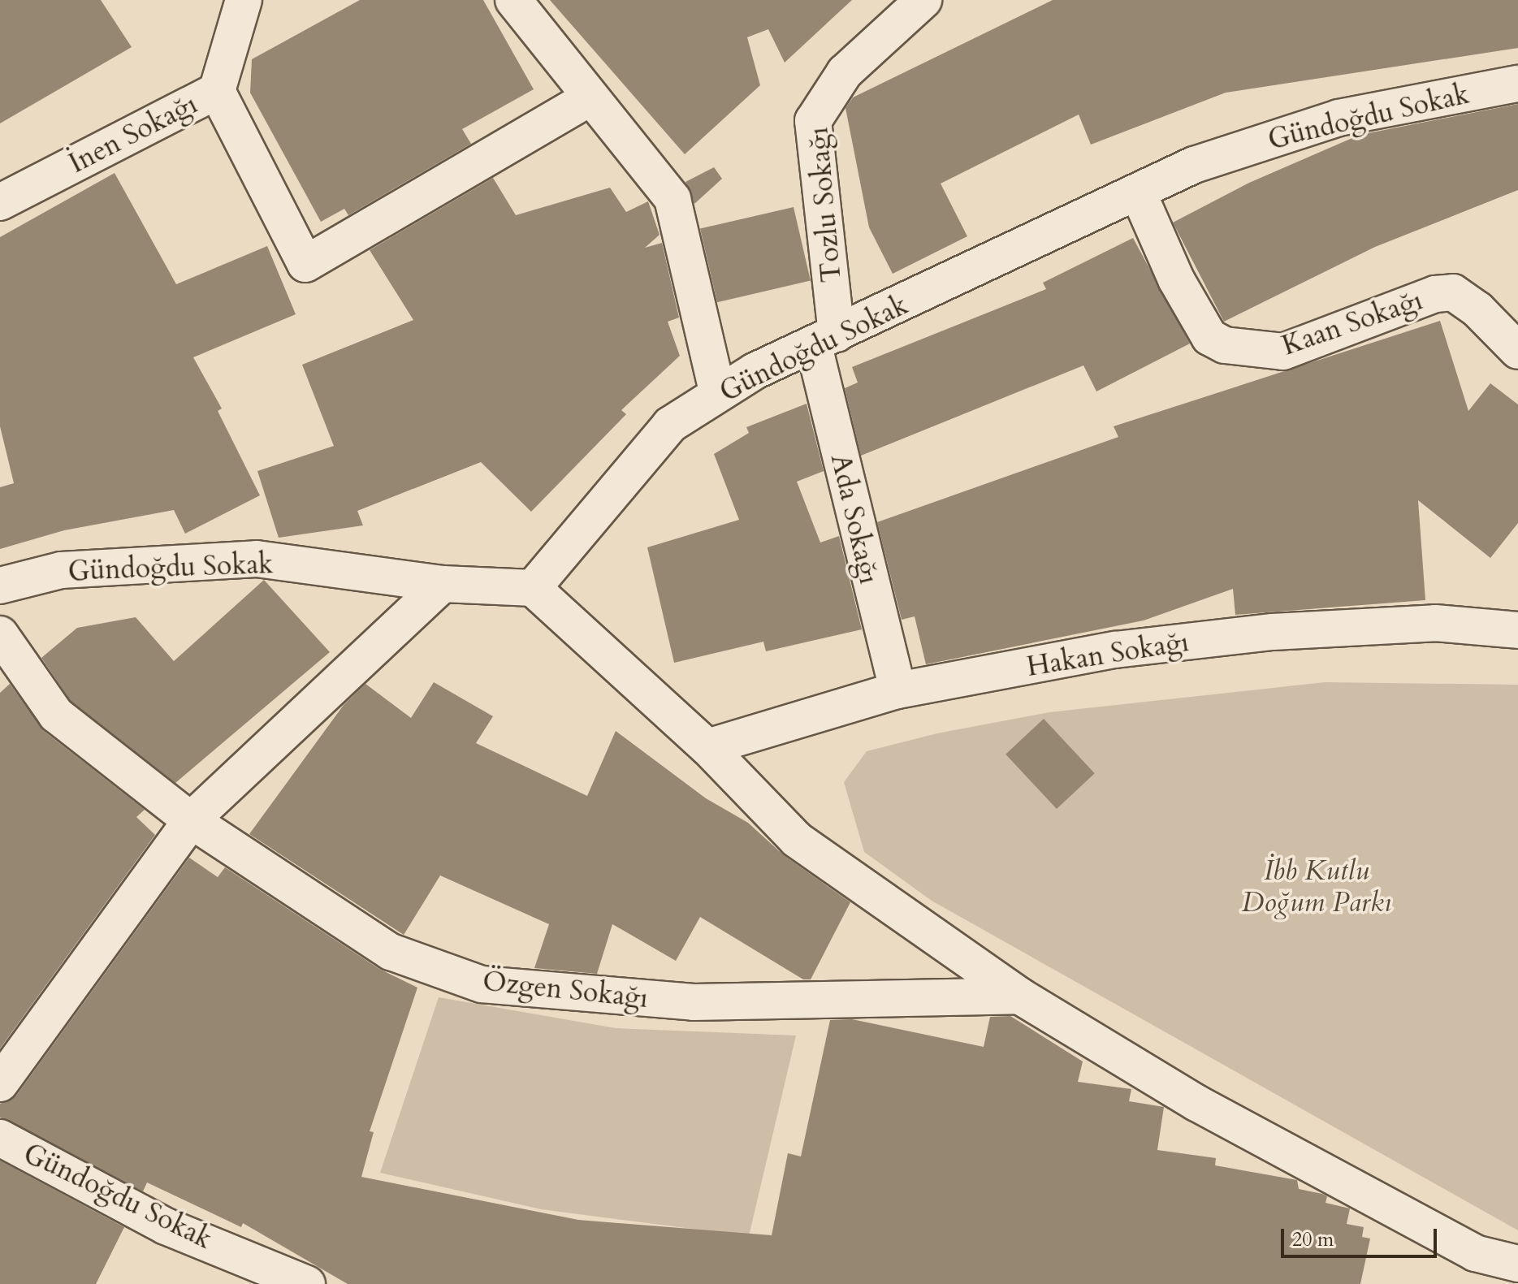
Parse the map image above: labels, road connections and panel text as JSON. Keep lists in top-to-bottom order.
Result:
{
  "streets": {
    "street": [
      "Gündoğdu Sokak",
      "İnen Sokağı",
      "Tozlu Sokağı",
      "Kaan Sokağı",
      "Ada Sokağı",
      "Hakan Sokağı",
      "Özgen Sokağı"
    ]
  },
  "crossings": [
    ["Gündoğdu Sokak", "Tozlu Sokağı"],
    ["Gündoğdu Sokak", "Kaan Sokağı"],
    ["Gündoğdu Sokak", "Ada Sokağı"],
    ["Tozlu Sokağı", "Ada Sokağı"],
    ["Ada Sokağı", "Hakan Sokağı"]
  ],
  "parks": ["İbb Kutlu Doğum Parkı"],
  "scale_bar": "20 m"
}
